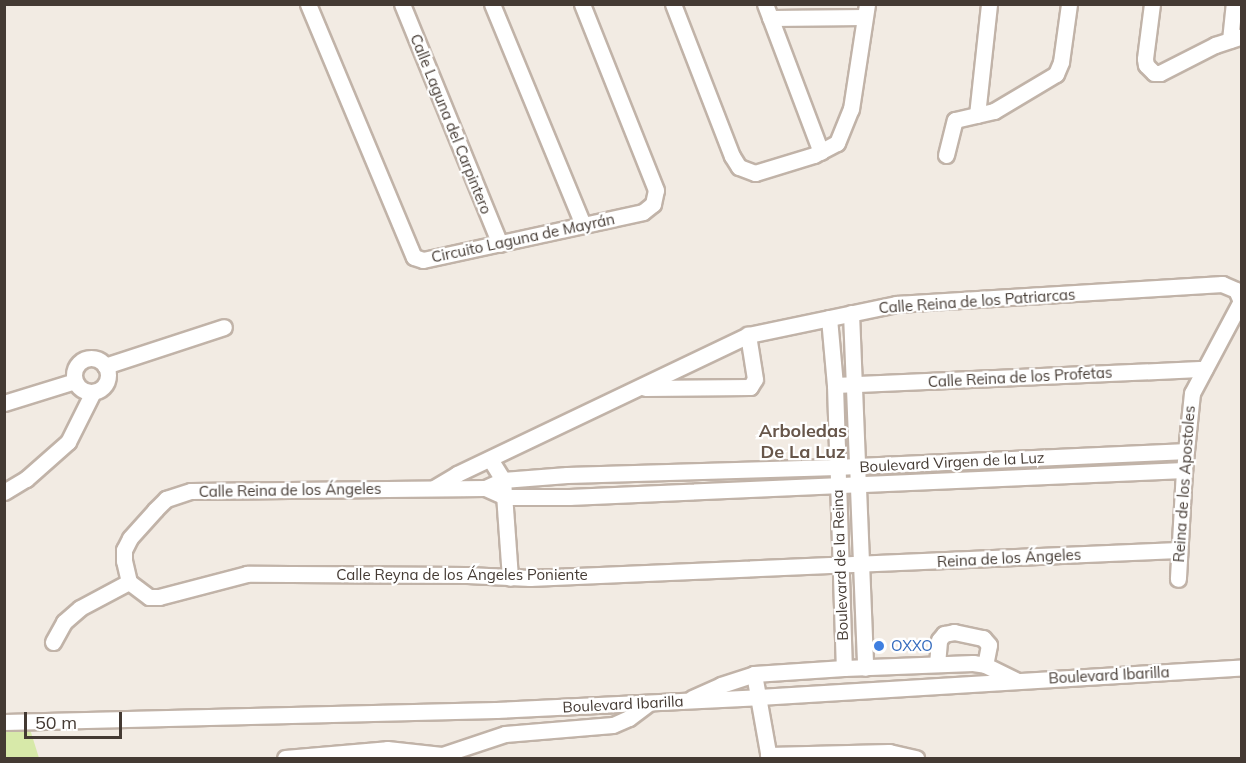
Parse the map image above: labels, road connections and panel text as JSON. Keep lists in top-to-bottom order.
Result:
{
  "streets": {
    "street": [
      "Calle Laguna del Carpintero",
      "Circuito Laguna de Mayrán",
      "Calle Reina de los Patriarcas",
      "Calle Reina de los Profetas",
      "Boulevard Virgen de la Luz",
      "Reina de los Apostoles",
      "Calle Reina de los Ángeles",
      "Reina de los Ángeles",
      "Boulevard de la Reina",
      "Calle Reyna de los Ángeles Poniente",
      "Boulevard Ibarilla"
    ]
  },
  "crossings": [
    ["Calle Laguna del Carpintero", "Circuito Laguna de Mayrán"],
    ["Calle Reina de los Patriarcas", "Reina de los Apostoles"],
    ["Calle Reina de los Patriarcas", "Calle Reina de los Ángeles"],
    ["Calle Reina de los Patriarcas", "Boulevard de la Reina"],
    ["Calle Reina de los Profetas", "Reina de los Apostoles"],
    ["Calle Reina de los Profetas", "Boulevard de la Reina"],
    ["Boulevard Virgen de la Luz", "Reina de los Apostoles"],
    ["Boulevard Virgen de la Luz", "Calle Reina de los Ángeles"],
    ["Boulevard Virgen de la Luz", "Boulevard de la Reina"],
    ["Reina de los Apostoles", "Reina de los Ángeles"],
    ["Calle Reina de los Ángeles", "Calle Reyna de los Ángeles Poniente"],
    ["Reina de los Ángeles", "Boulevard de la Reina"],
    ["Reina de los Ángeles", "Calle Reyna de los Ángeles Poniente"],
    ["Boulevard de la Reina", "Calle Reyna de los Ángeles Poniente"]
  ],
  "districts": ["Arboledas De La Luz"],
  "places": ["OXXO"],
  "scale_bar": "50 m"
}
